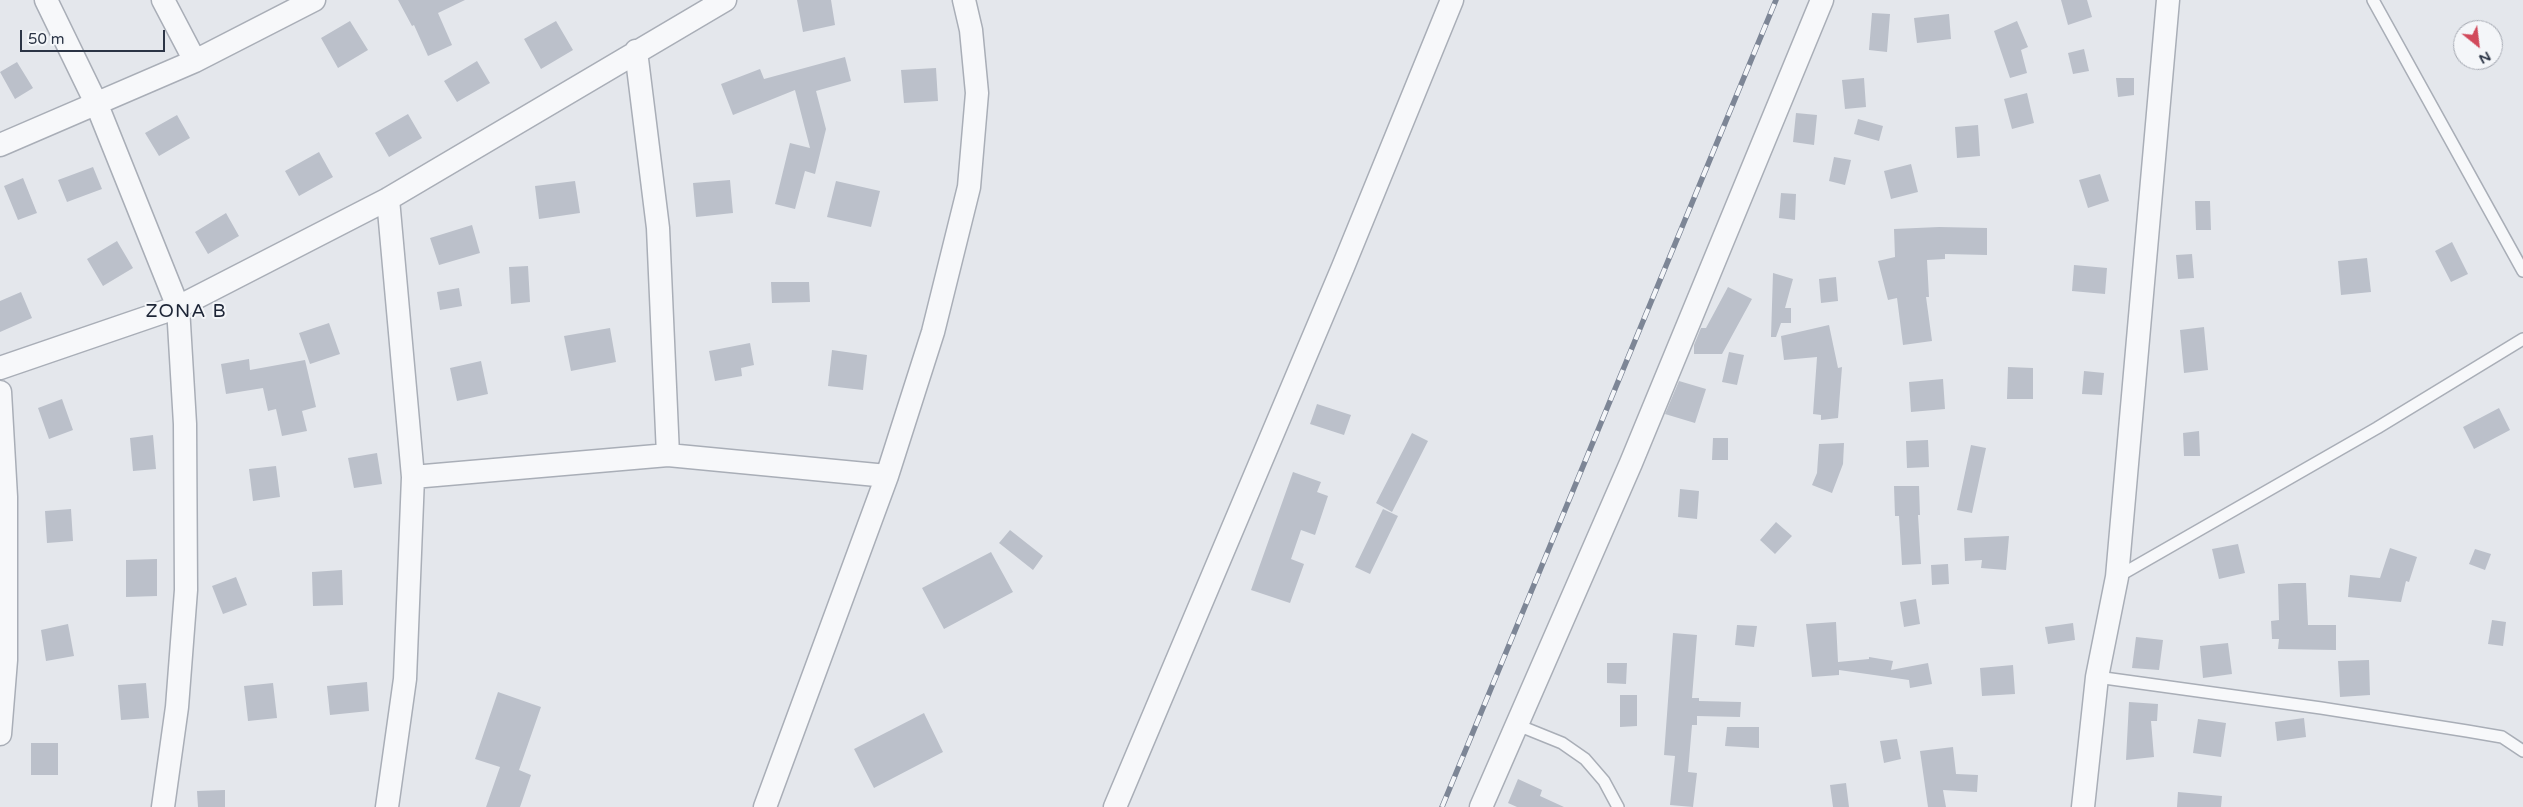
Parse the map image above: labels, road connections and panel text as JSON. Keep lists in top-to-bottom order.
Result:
{
  "districts": ["ZONA B"],
  "scale_bar": "50 m",
  "north": "bottom right"
}
